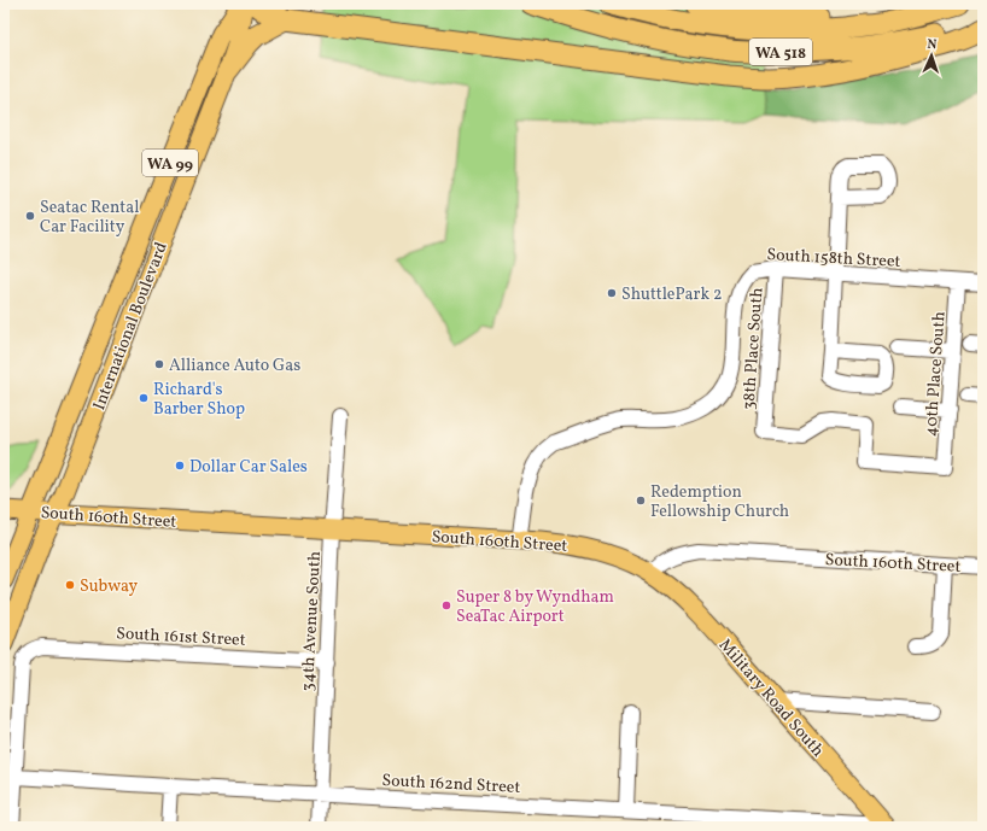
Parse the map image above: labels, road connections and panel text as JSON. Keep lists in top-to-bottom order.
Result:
{
  "streets": {
    "highway": ["WA 518"],
    "main road": [
      "WA 99",
      "International Boulevard",
      "South 160th Street",
      "Military Road South"
    ],
    "street": [
      "South 158th Street",
      "38th Place South",
      "40th Place South",
      "34th Avenue South",
      "South 161st Street",
      "South 162nd Street"
    ]
  },
  "crossings": [
    ["South 158th Street", "38th Place South"],
    ["South 158th Street", "40th Place South"],
    ["South 158th Street", "South 160th Street"],
    ["International Boulevard", "South 160th Street"],
    ["38th Place South", "40th Place South"],
    ["South 160th Street", "34th Avenue South"],
    ["South 160th Street", "Military Road South"],
    ["34th Avenue South", "South 161st Street"],
    ["34th Avenue South", "South 162nd Street"],
    ["South 161st Street", "South 162nd Street"],
    ["Military Road South", "South 162nd Street"]
  ],
  "places": [
    "Seatac Rental Car Facility",
    "ShuttlePark 2",
    "Alliance Auto Gas",
    "Richard's Barber Shop",
    "Dollar Car Sales",
    "Redemption Fellowship Church",
    "Subway",
    "Super 8 by Wyndham SeaTac Airport"
  ],
  "north": "top"
}
